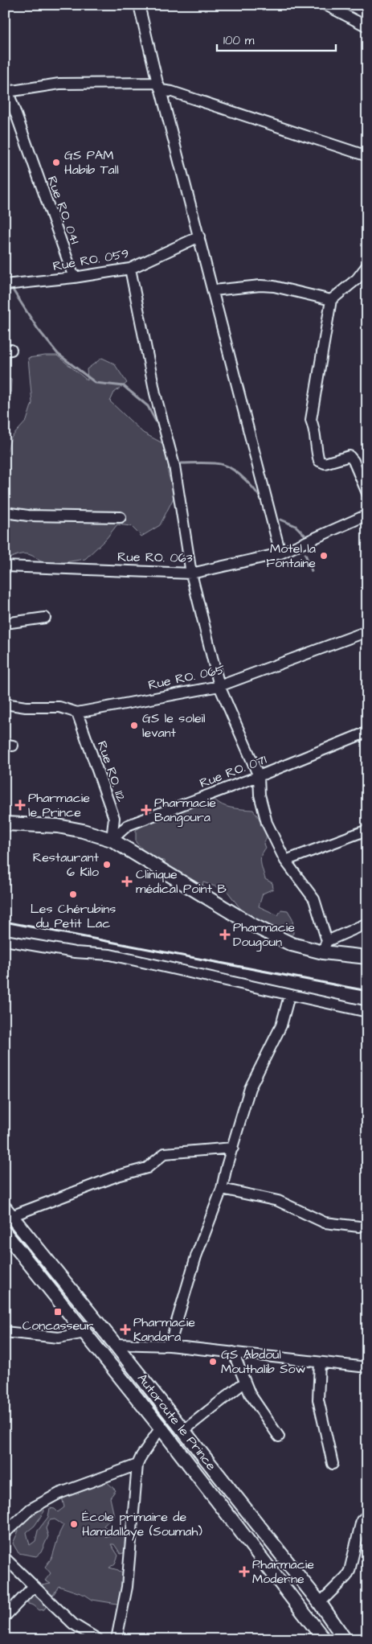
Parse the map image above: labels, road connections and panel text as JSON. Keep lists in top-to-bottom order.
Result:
{
  "streets": {
    "main road": ["Autoroute le Prince"],
    "street": [
      "Rue RO. 041",
      "Rue RO. 059",
      "Rue RO. 063",
      "Rue RO. 065",
      "Rue RO. 112",
      "Rue RO. 071"
    ]
  },
  "crossings": [
    ["Rue RO. 041", "Rue RO. 059"],
    ["Rue RO. 065", "Rue RO. 112"],
    ["Rue RO. 112", "Rue RO. 071"]
  ],
  "places": {
    "other": [
      "GS PAM Habib Tall",
      "Motel la Fontaine",
      "GS le soleil levant",
      "Restaurant 6 Kilo",
      "Les Chérubins du Petit Lac",
      "GS Abdoul Mouthalib Sow",
      "École primaire de Hamdallaye (Soumah)"
    ],
    "health": [
      "Pharmacie le Prince",
      "Pharmacie Bangoura",
      "Clinique médical Point B",
      "Pharmacie Dougoun",
      "Pharmacie Kandara",
      "Pharmacie Moderne"
    ],
    "transit": ["Concasseur"]
  },
  "scale_bar": "100 m"
}
